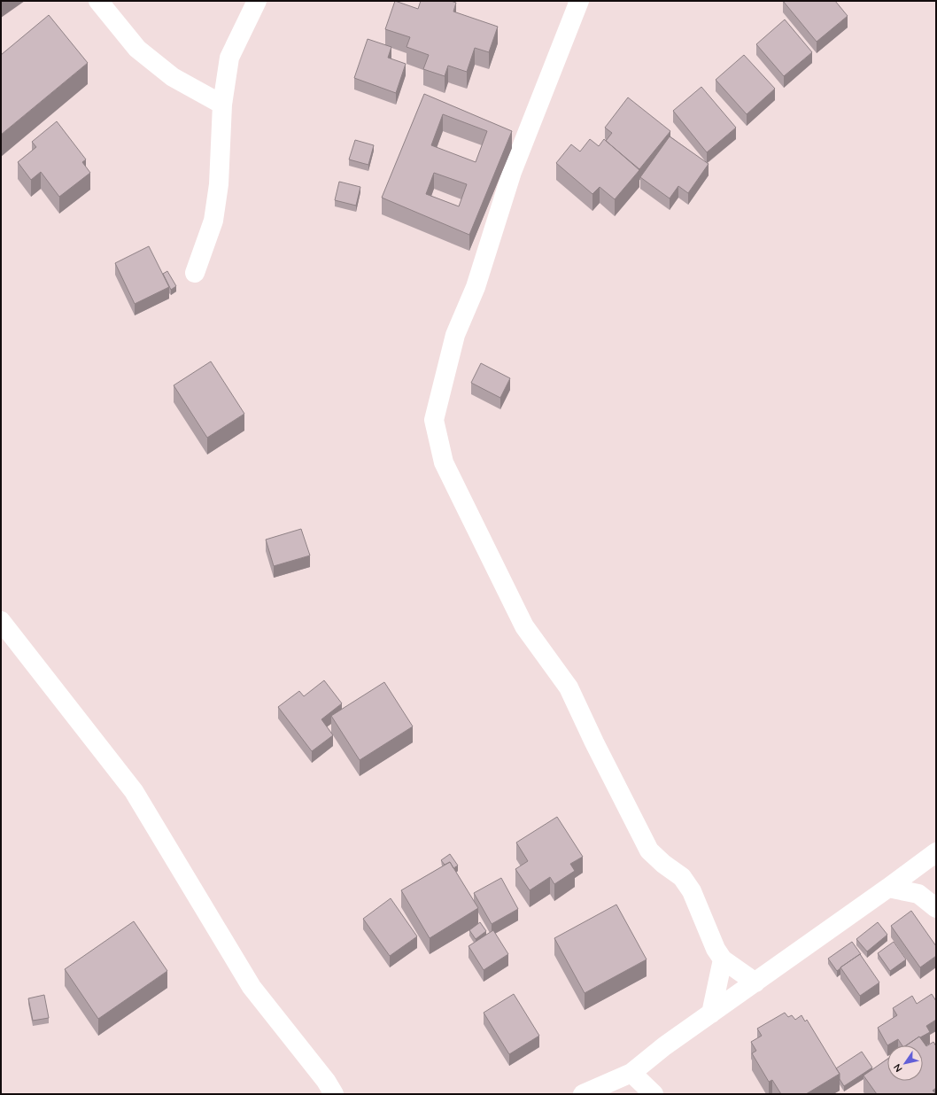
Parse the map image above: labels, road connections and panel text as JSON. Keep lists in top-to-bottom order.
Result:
{
  "north": "bottom left"
}
